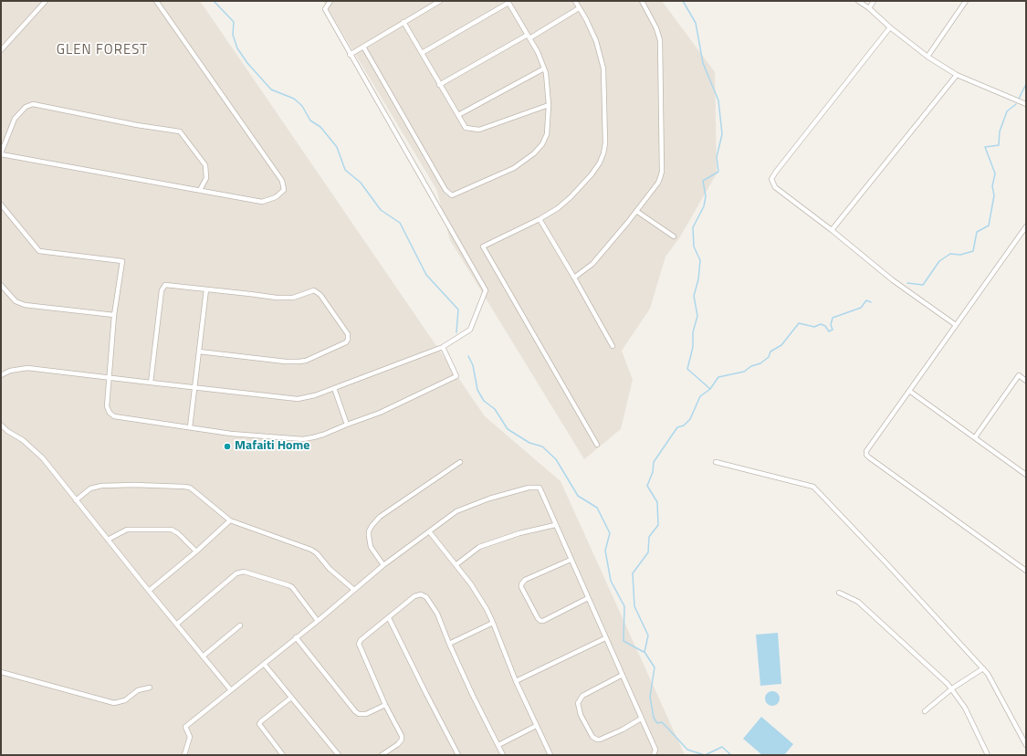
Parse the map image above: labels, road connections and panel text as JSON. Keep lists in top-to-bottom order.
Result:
{
  "districts": ["GLEN FOREST"],
  "places": ["Mafaiti Home"]
}
